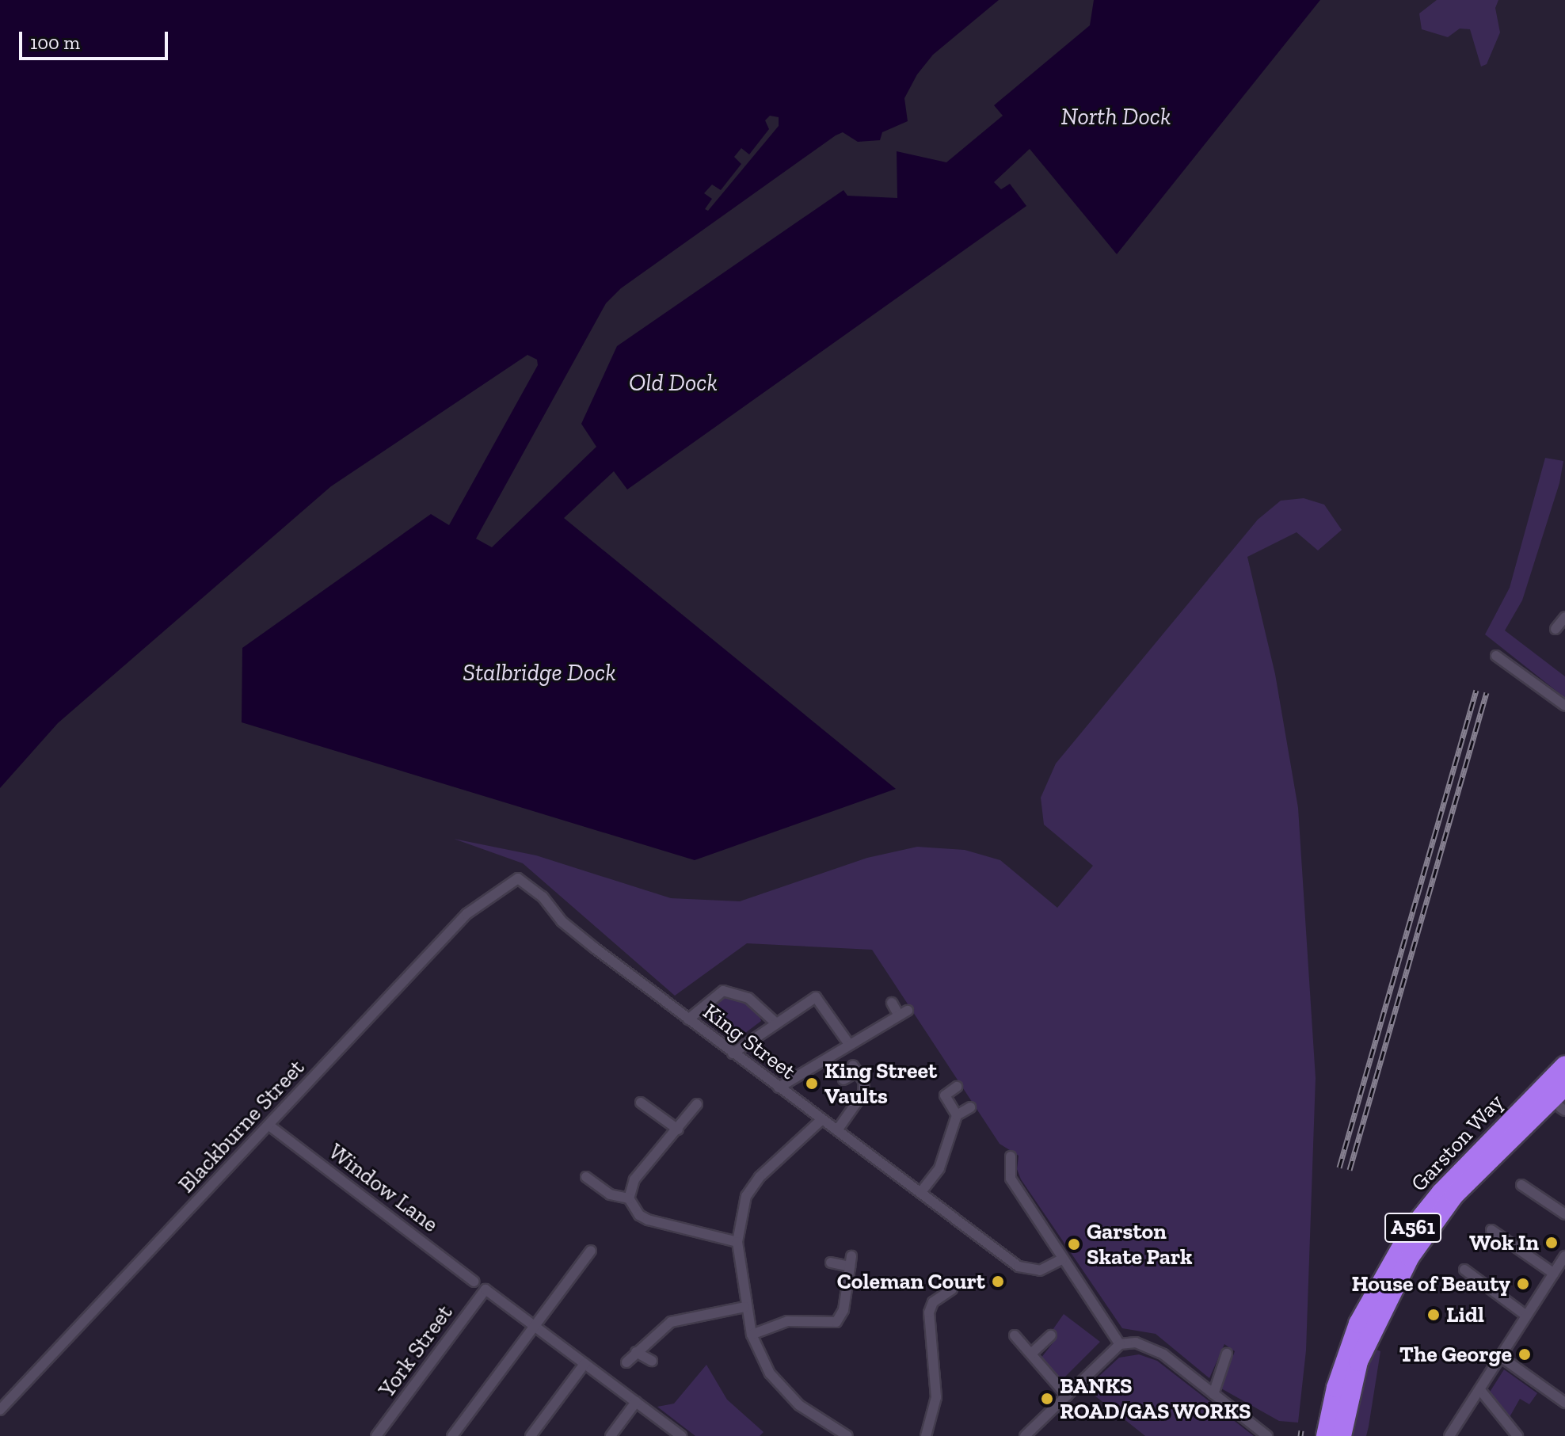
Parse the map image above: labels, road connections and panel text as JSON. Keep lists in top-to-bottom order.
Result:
{
  "streets": {
    "highway": ["Garston Way", "A561"],
    "street": [
      "King Street",
      "Blackburne Street",
      "Window Lane",
      "York Street"
    ]
  },
  "crossings": [
    ["King Street", "Blackburne Street"],
    ["Blackburne Street", "Window Lane"]
  ],
  "water": ["North Dock", "Old Dock", "Stalbridge Dock"],
  "places": [
    "King Street Vaults",
    "Wok In",
    "Garston Skate Park",
    "Coleman Court",
    "House of Beauty",
    "Lidl",
    "The George",
    "BANKS ROAD/GAS WORKS"
  ],
  "scale_bar": "100 m"
}
